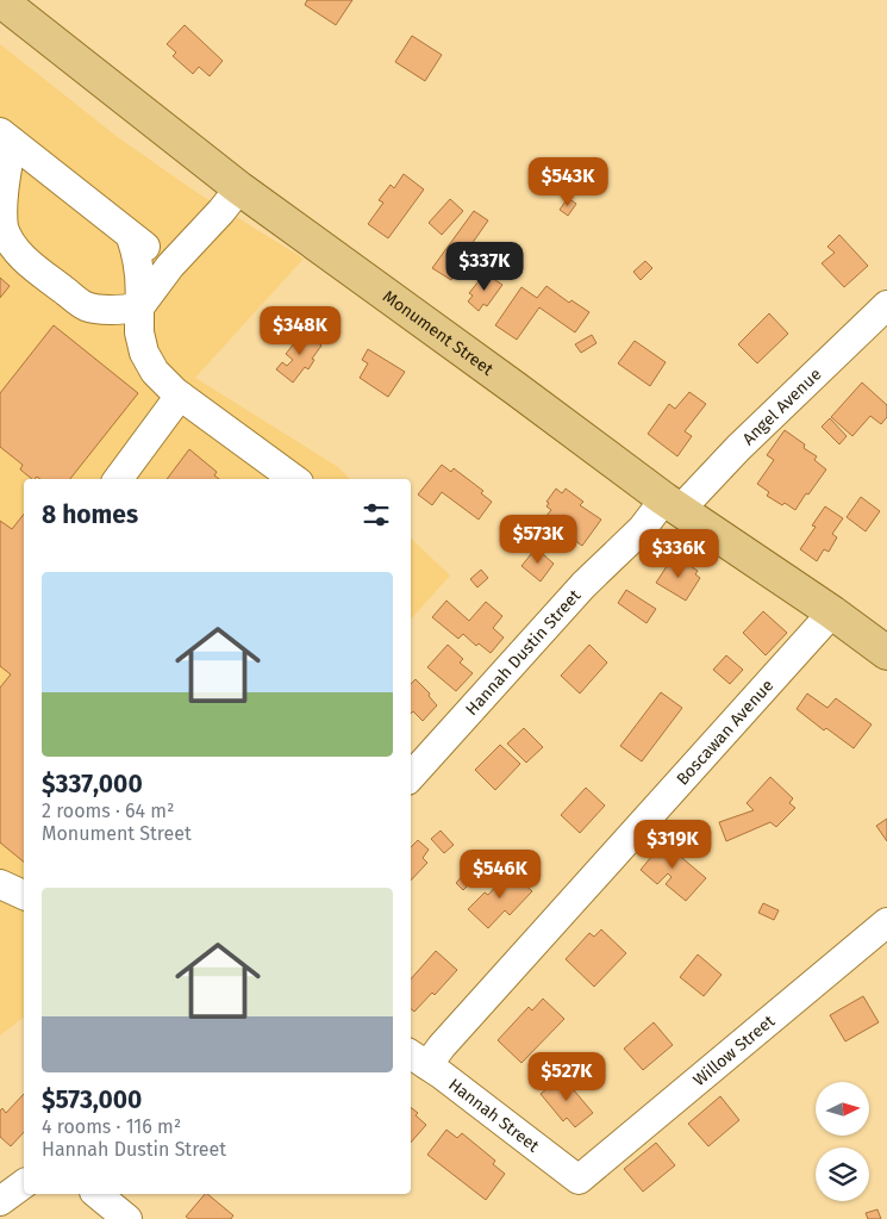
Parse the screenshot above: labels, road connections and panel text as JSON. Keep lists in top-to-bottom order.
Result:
{
  "streets": {
    "main road": ["Monument Street"],
    "street": [
      "Angel Avenue",
      "Hannah Dustin Street",
      "Boscawan Avenue",
      "Willow Street",
      "Hannah Street"
    ]
  },
  "crossings": [
    ["Monument Street", "Angel Avenue"],
    ["Monument Street", "Hannah Dustin Street"],
    ["Monument Street", "Boscawan Avenue"],
    ["Angel Avenue", "Hannah Dustin Street"],
    ["Boscawan Avenue", "Hannah Street"],
    ["Willow Street", "Hannah Street"]
  ],
  "north": "right",
  "page": {
    "price": [
      "$543K",
      "$337K",
      "$348K",
      "$573K",
      "$336K",
      "$319K",
      "$546K",
      "$527K"
    ],
    "heading": "8 homes",
    "list": [
      {
        "name": "$337,000",
        "note": "2 rooms · 64 m² · Monument Street"
      },
      {
        "name": "$573,000",
        "note": "4 rooms · 116 m² · Hannah Dustin Street"
      }
    ]
  }
}
